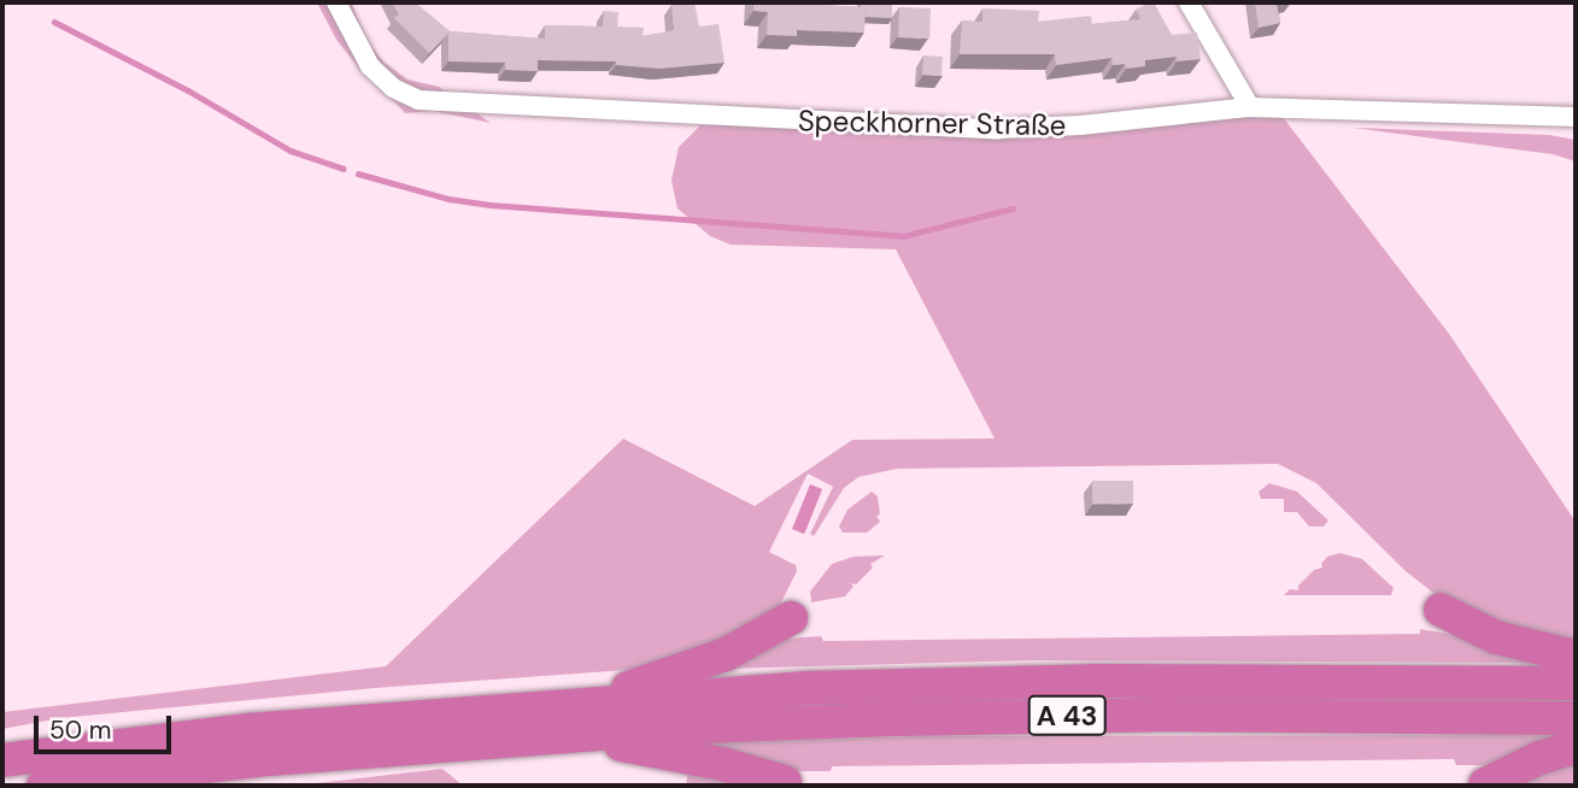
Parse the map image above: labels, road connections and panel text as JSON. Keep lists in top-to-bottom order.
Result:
{
  "streets": {
    "highway": ["A 43"],
    "street": ["Speckhorner Straße"]
  },
  "scale_bar": "50 m"
}
